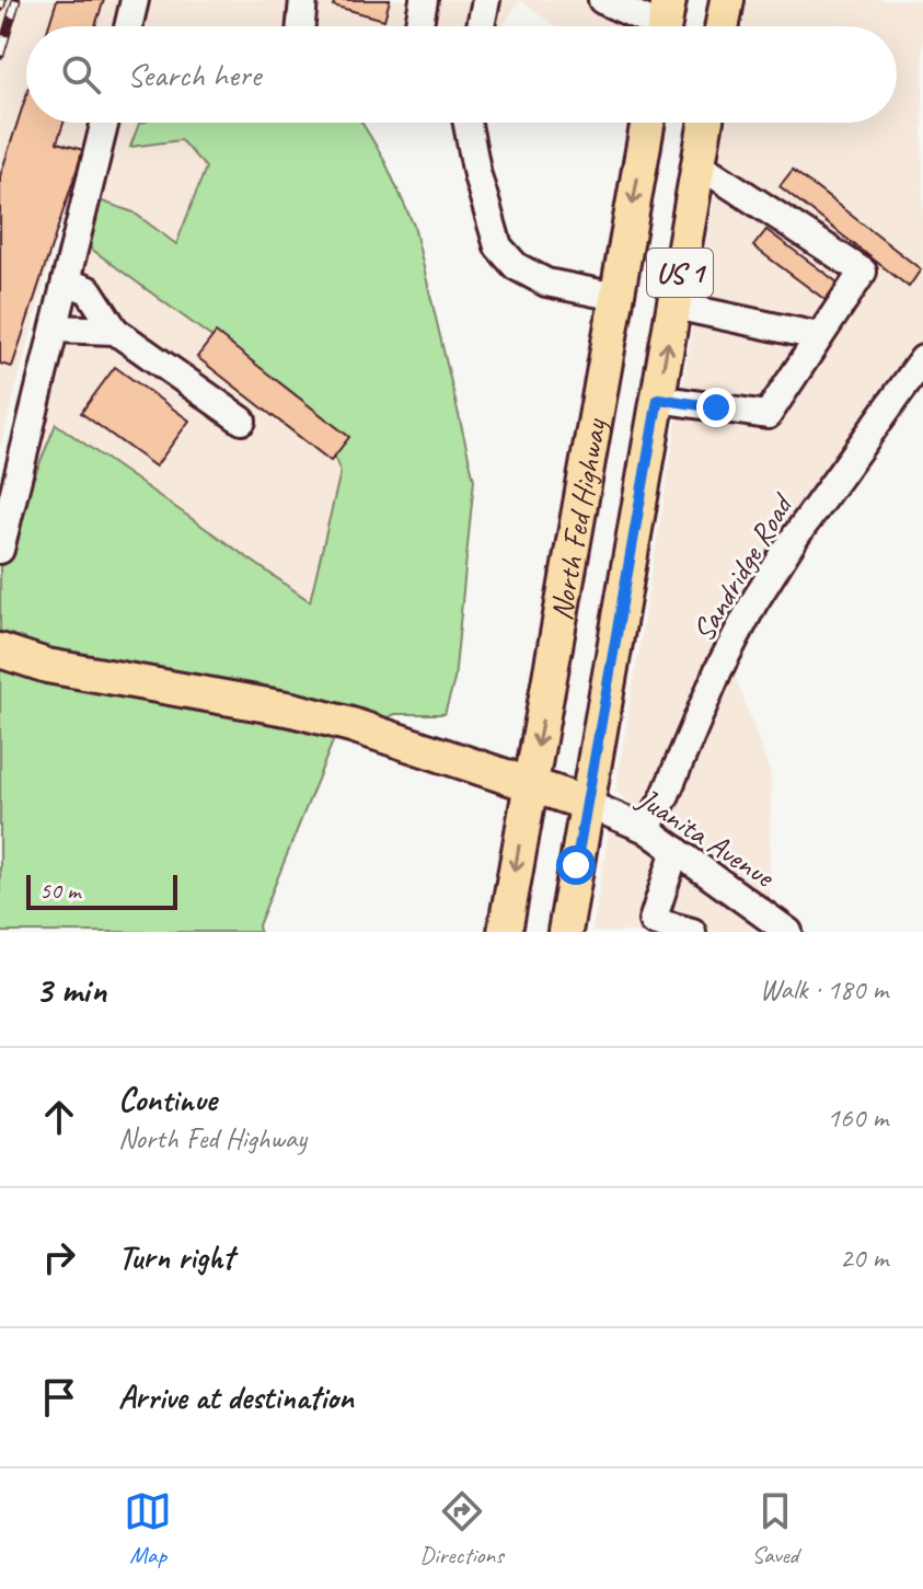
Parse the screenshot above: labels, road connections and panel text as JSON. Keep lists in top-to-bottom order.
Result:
{
  "streets": {
    "main road": ["US 1", "North Fed Highway"],
    "street": ["Sandridge Road", "Juanita Avenue"]
  },
  "crossings": [
    ["North Fed Highway", "Juanita Avenue"],
    ["Sandridge Road", "Juanita Avenue"]
  ],
  "scale_bar": "50 m",
  "page": {
    "search": "Search here",
    "scale": "50 m",
    "heading": ["3 min", "Walk · 180 m"],
    "list": [
      ["Continue", "North Fed Highway", "160 m"],
      ["Turn right", "20 m"],
      "Arrive at destination"
    ],
    "nav": ["Map", "Directions", "Saved"]
  }
}
